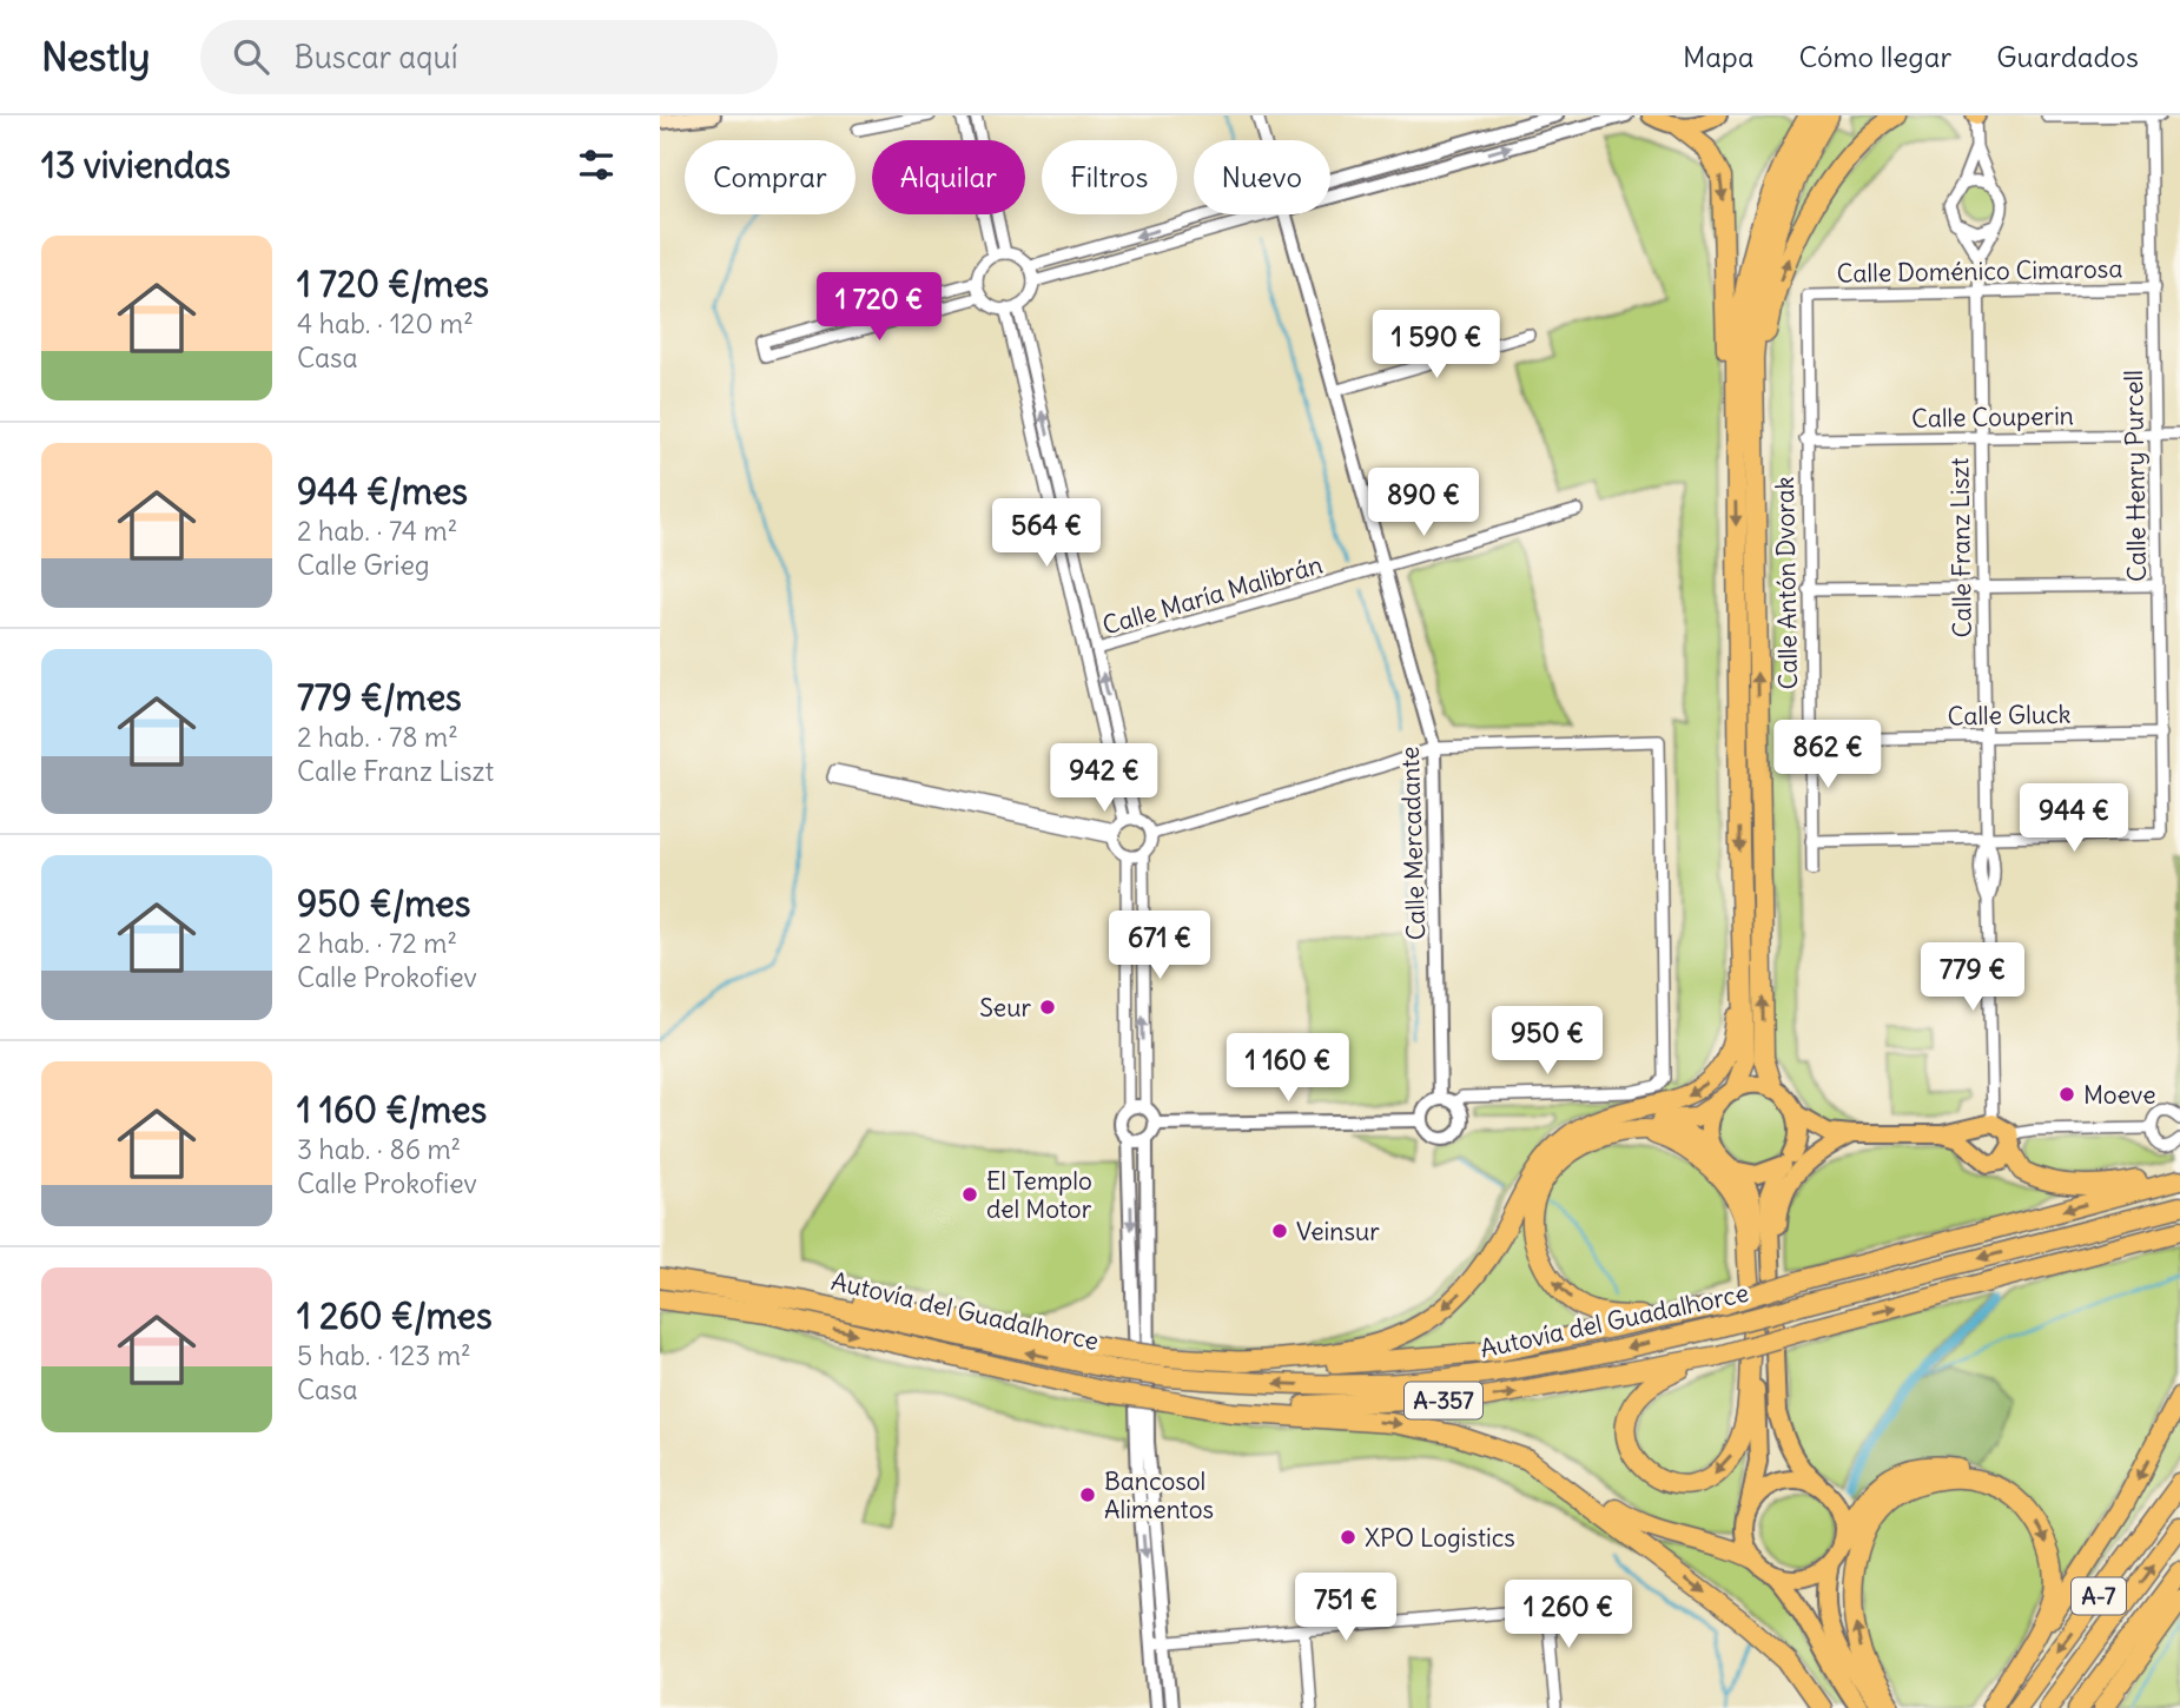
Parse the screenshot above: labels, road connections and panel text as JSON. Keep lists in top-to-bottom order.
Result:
{
  "streets": {
    "highway": ["Autovía del Guadalhorce", "A-357", "A-7"],
    "street": [
      "Calle Doménico Cimarosa",
      "Calle Couperin",
      "Calle Henry Purcell",
      "Calle Franz Liszt",
      "Calle Antón Dvorak",
      "Calle María Malibrán",
      "Calle Gluck",
      "Calle Mercadante"
    ]
  },
  "crossings": [
    ["Calle Doménico Cimarosa", "Calle Henry Purcell"],
    ["Calle Doménico Cimarosa", "Calle Franz Liszt"],
    ["Calle Doménico Cimarosa", "Calle Antón Dvorak"],
    ["Calle Couperin", "Calle Henry Purcell"],
    ["Calle Couperin", "Calle Franz Liszt"],
    ["Calle Couperin", "Calle Antón Dvorak"],
    ["Calle Henry Purcell", "Calle Franz Liszt"],
    ["Calle Henry Purcell", "Calle Gluck"],
    ["Calle Franz Liszt", "Calle Gluck"],
    ["Calle Antón Dvorak", "Calle Gluck"],
    ["Calle María Malibrán", "Calle Mercadante"]
  ],
  "places": [
    "Seur",
    "Moeve",
    "El Templo del Motor",
    "Veinsur",
    "Bancosol Alimentos",
    "XPO Logistics"
  ],
  "page": {
    "header": "Nestly",
    "search": "Buscar aquí",
    "nav": ["Mapa", "Cómo llegar", "Guardados"],
    "heading": "13 viviendas",
    "chip": [
      "Comprar",
      "Alquilar",
      "Filtros",
      "Nuevo"
    ],
    "list": [
      {
        "name": "1 720 €/mes",
        "note": "4 hab. · 120 m² · Casa"
      },
      {
        "name": "944 €/mes",
        "note": "2 hab. · 74 m² · Calle Grieg"
      },
      {
        "name": "779 €/mes",
        "note": "2 hab. · 78 m² · Calle Franz Liszt"
      },
      {
        "name": "950 €/mes",
        "note": "2 hab. · 72 m² · Calle Prokofiev"
      },
      {
        "name": "1 160 €/mes",
        "note": "3 hab. · 86 m² · Calle Prokofiev"
      },
      {
        "name": "1 260 €/mes",
        "note": "5 hab. · 123 m² · Casa"
      }
    ],
    "price": [
      "1 720 €",
      "1 590 €",
      "890 €",
      "564 €",
      "862 €",
      "942 €",
      "944 €",
      "671 €",
      "779 €",
      "950 €",
      "1 160 €",
      "751 €",
      "1 260 €"
    ]
  }
}
